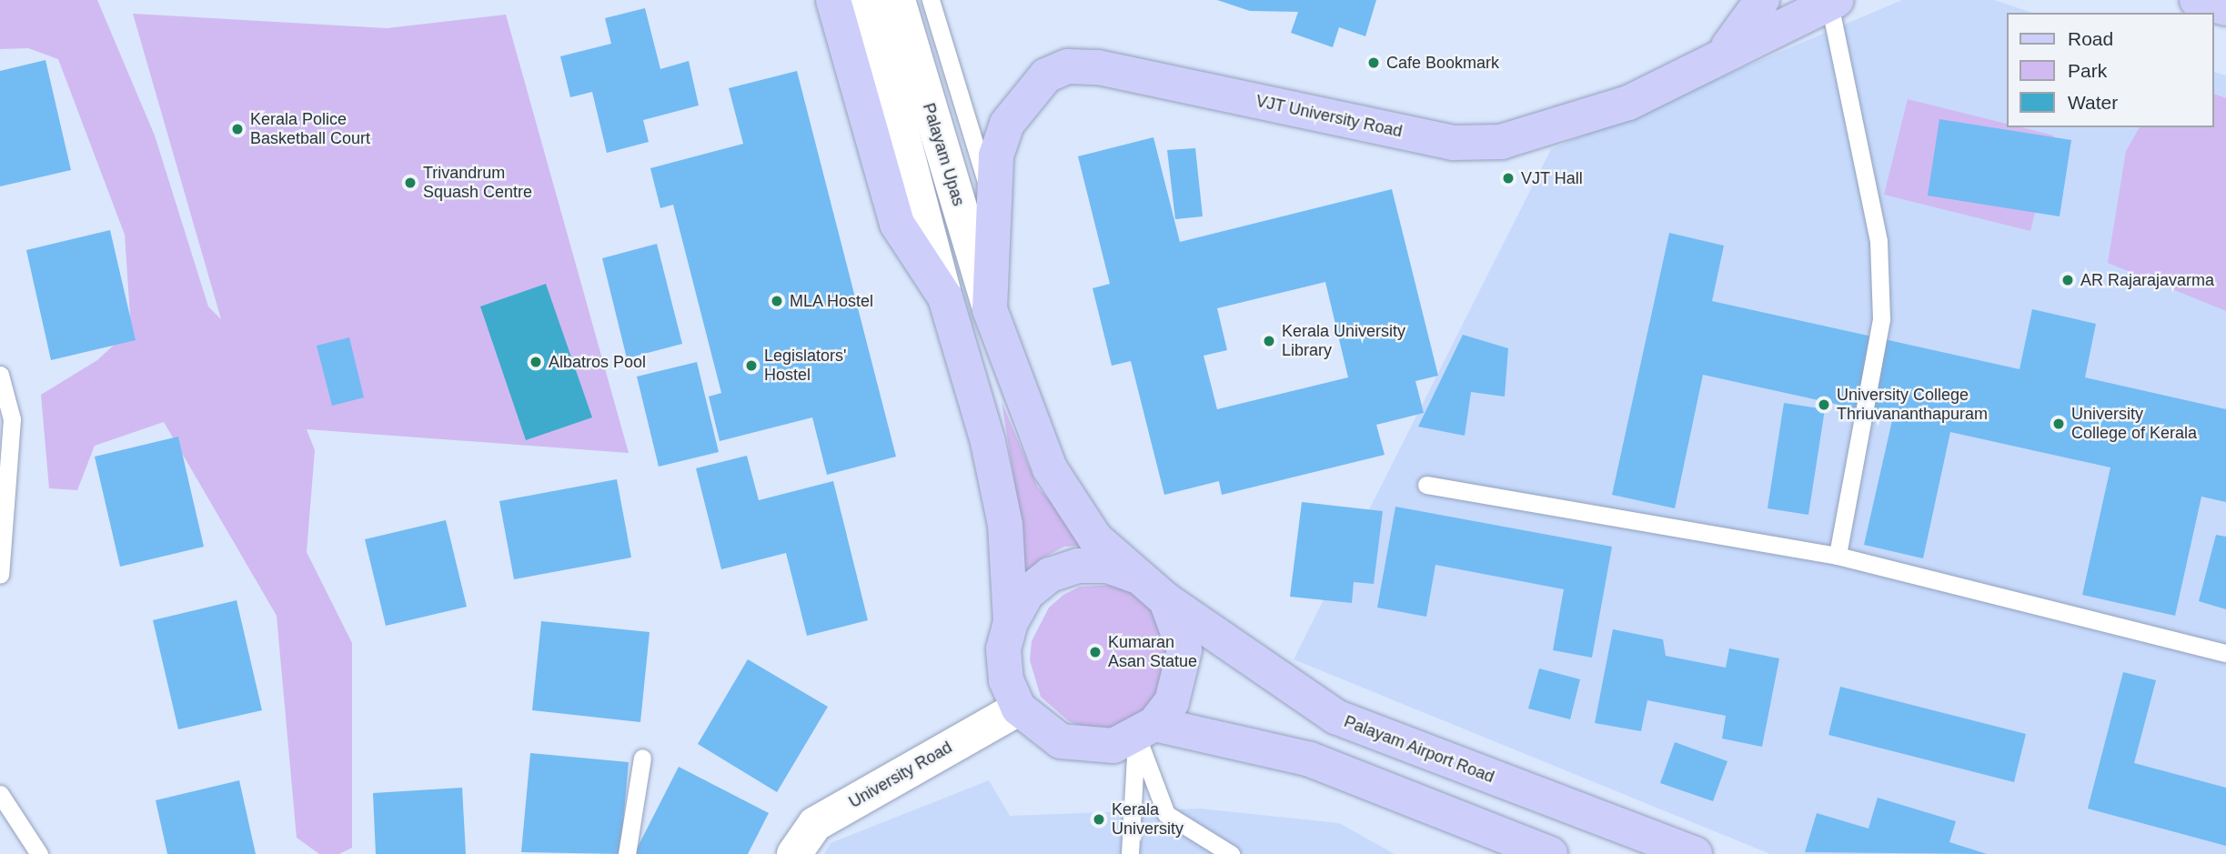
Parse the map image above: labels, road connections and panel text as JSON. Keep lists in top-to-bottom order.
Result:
{
  "streets": {
    "main road": [
      "VJT University Road",
      "Palayam Upas",
      "Palayam Airport Road",
      "University Road"
    ]
  },
  "crossings": [
    ["VJT University Road", "Palayam Upas"],
    ["Palayam Airport Road", "University Road"]
  ],
  "places": [
    "Cafe Bookmark",
    "Kerala Police Basketball Court",
    "VJT Hall",
    "Trivandrum Squash Centre",
    "AR Rajarajavarma",
    "MLA Hostel",
    "Kerala University Library",
    "Albatros Pool",
    "Legislators' Hostel",
    "University College Thriuvananthapuram",
    "University College of Kerala",
    "Kumaran Asan Statue",
    "Kerala University"
  ],
  "legend": ["Road", "Park", "Water"]
}
